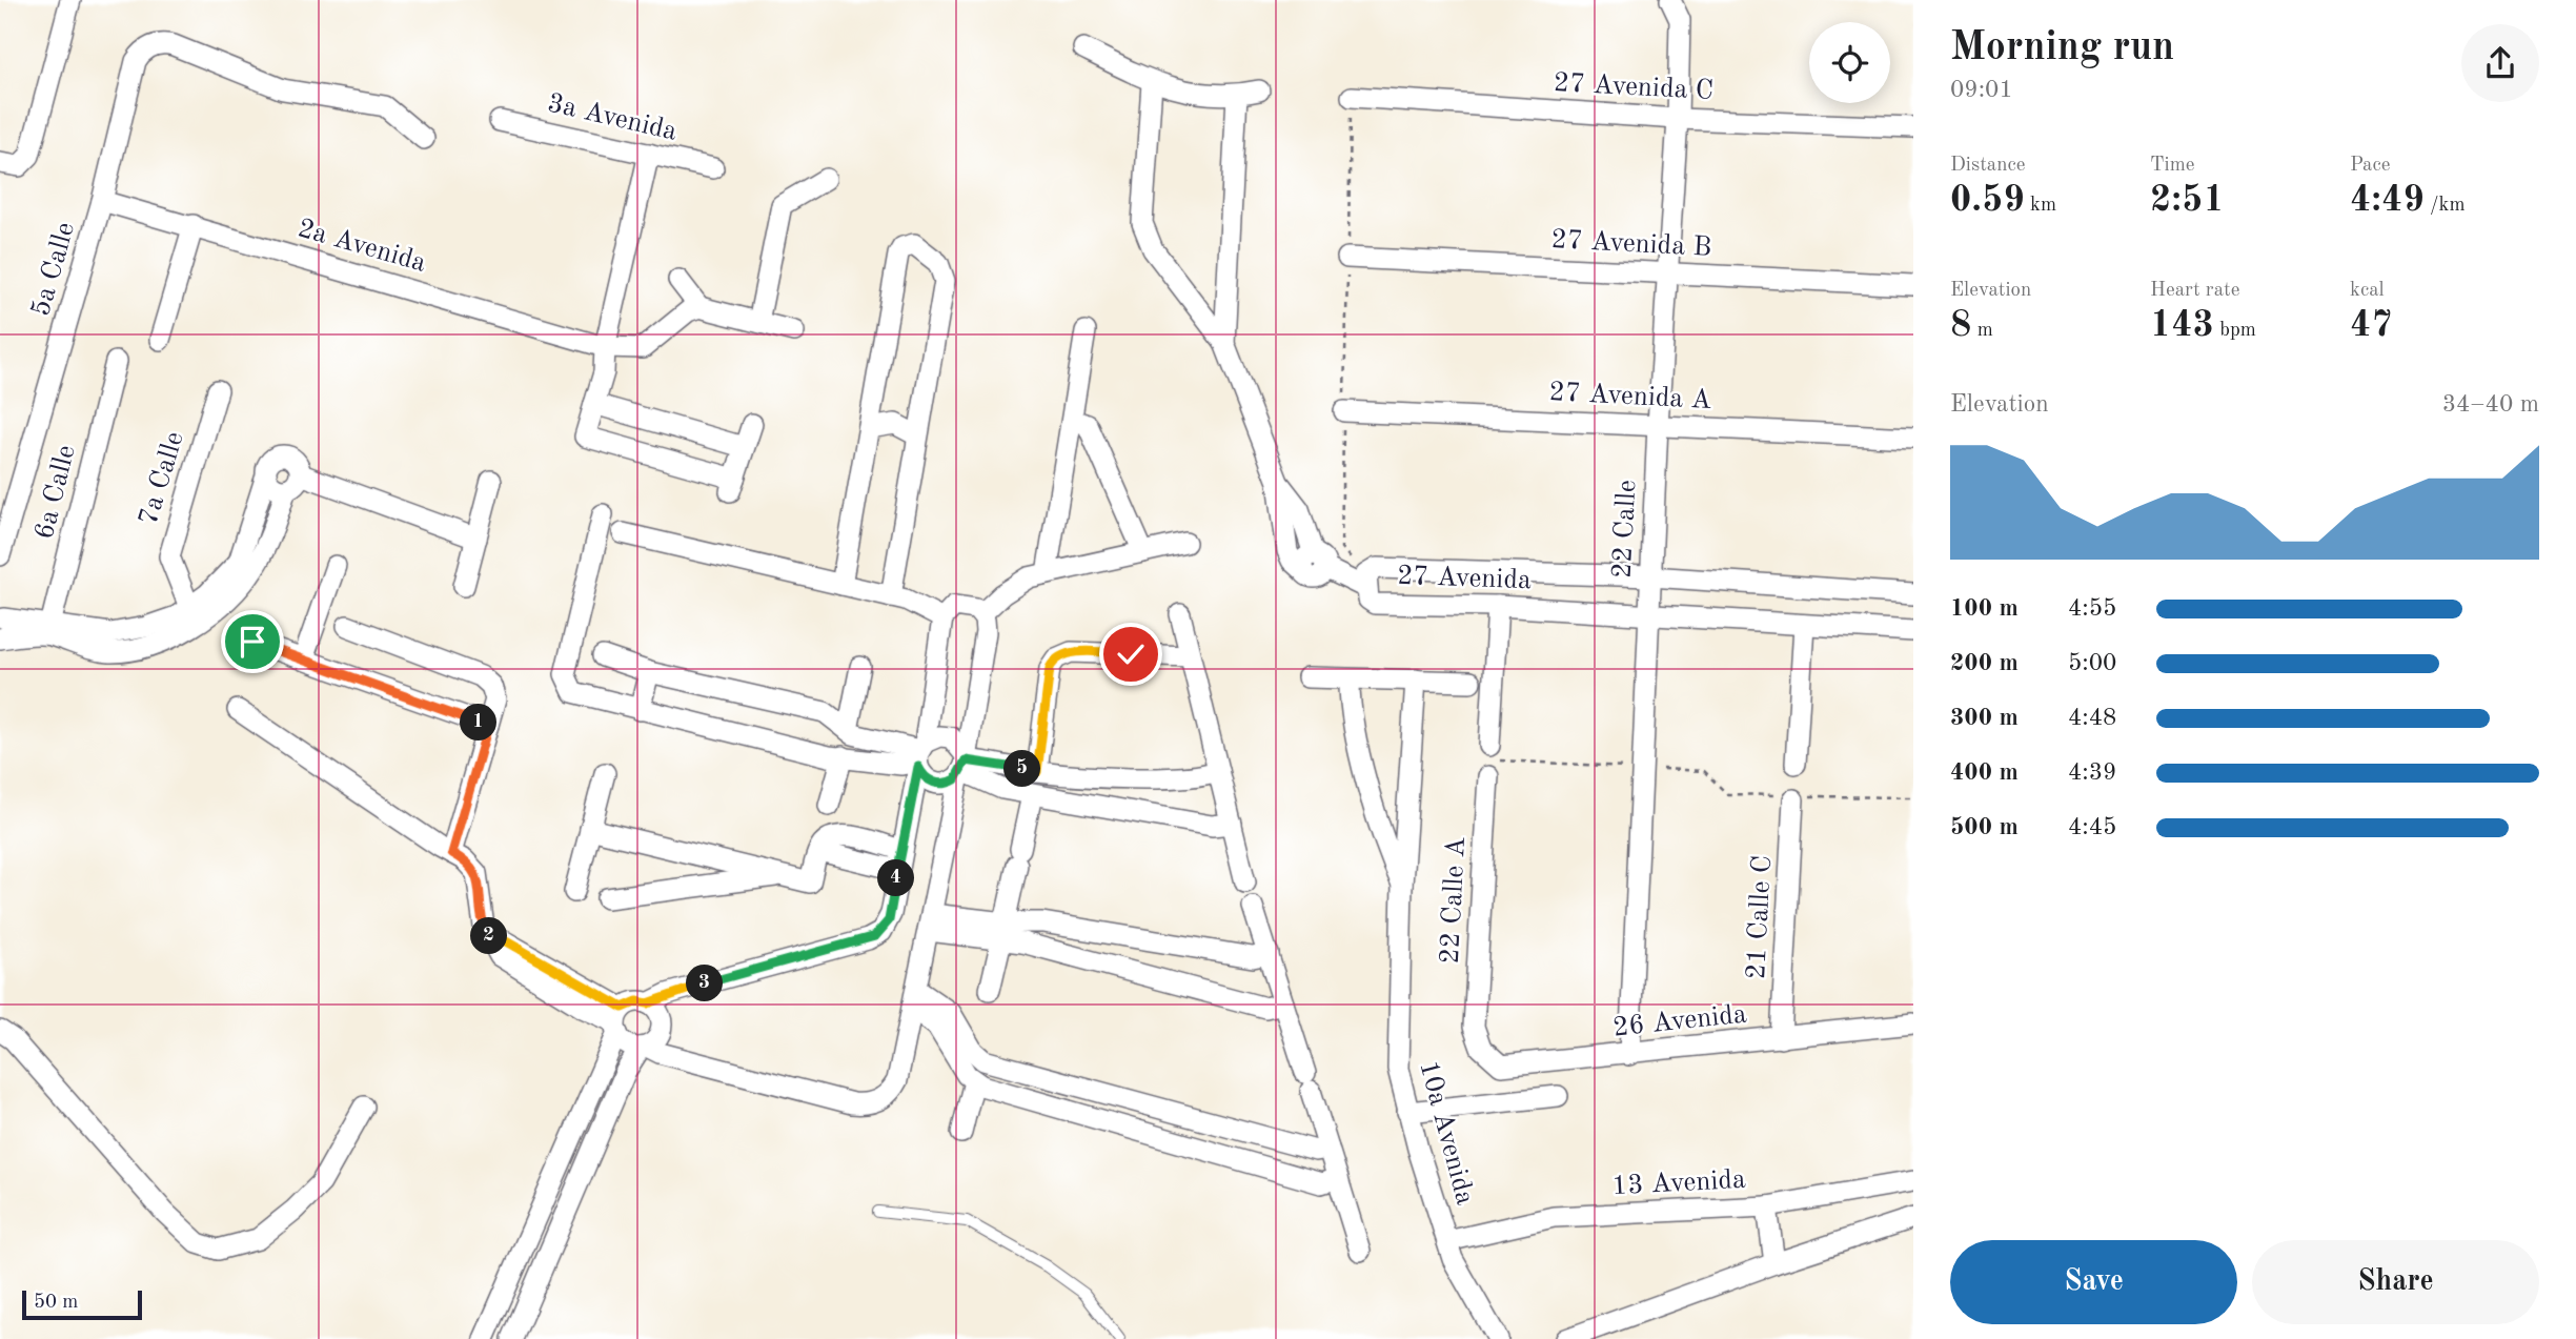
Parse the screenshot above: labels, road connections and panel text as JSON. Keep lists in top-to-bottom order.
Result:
{
  "streets": {
    "street": [
      "27 Avenida C",
      "3a Avenida",
      "27 Avenida B",
      "2a Avenida",
      "5a Calle",
      "27 Avenida A",
      "7a Calle",
      "6a Calle",
      "22 Calle",
      "27 Avenida",
      "22 Calle A",
      "21 Calle C",
      "26 Avenida",
      "10a Avenida",
      "13 Avenida"
    ]
  },
  "crossings": [
    ["27 Avenida C", "22 Calle"],
    ["27 Avenida B", "22 Calle"],
    ["2a Avenida", "5a Calle"],
    ["27 Avenida A", "22 Calle"],
    ["22 Calle", "27 Avenida"],
    ["22 Calle", "26 Avenida"],
    ["27 Avenida", "22 Calle A"],
    ["22 Calle A", "26 Avenida"],
    ["21 Calle C", "26 Avenida"],
    ["10a Avenida", "13 Avenida"]
  ],
  "scale_bar": "50 m",
  "page": {
    "heading": ["Morning run", "09:01"],
    "stats": [
      ["Distance", "0.59 km"],
      ["Time", "2:51"],
      ["Pace", "4:49 /km"],
      ["Elevation", "8 m"],
      ["Heart rate", "143 bpm"],
      ["kcal", "47"]
    ],
    "chart": ["Elevation", "34–40 m"],
    "list": [
      {
        "name": "100 m",
        "note": "4:55"
      },
      {
        "name": "200 m",
        "note": "5:00"
      },
      {
        "name": "300 m",
        "note": "4:48"
      },
      {
        "name": "400 m",
        "note": "4:39"
      },
      {
        "name": "500 m",
        "note": "4:45"
      }
    ],
    "pins": [
      "1",
      "5",
      "4",
      "2",
      "3"
    ],
    "buttons": ["Save", "Share"],
    "scale": "50 m"
  }
}
